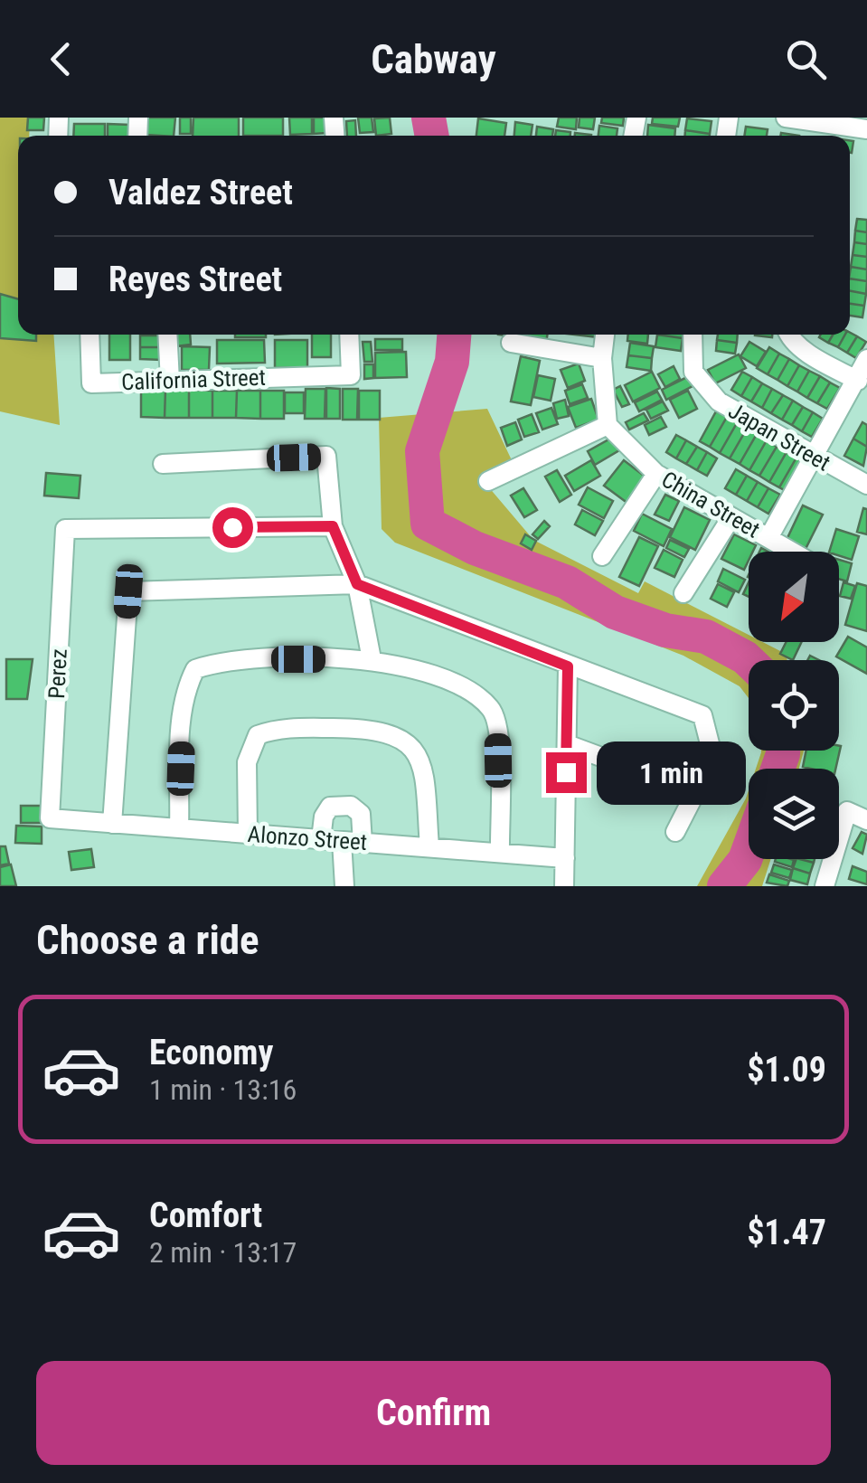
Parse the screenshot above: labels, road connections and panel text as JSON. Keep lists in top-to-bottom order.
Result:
{
  "streets": {
    "street": [
      "California Street",
      "Japan Street",
      "China Street",
      "Perez",
      "Alonzo Street"
    ]
  },
  "crossings": [
    ["Perez", "Alonzo Street"]
  ],
  "north": "bottom left",
  "page": {
    "header": "Cabway",
    "banner": ["Valdez Street", "Reyes Street"],
    "bubble": "1 min",
    "heading": "Choose a ride",
    "list": [
      {
        "name": "Economy",
        "note": "1 min · 13:16",
        "value": "$1.09"
      },
      {
        "name": "Comfort",
        "note": "2 min · 13:17",
        "value": "$1.47"
      }
    ],
    "buttons": "Confirm"
  }
}
